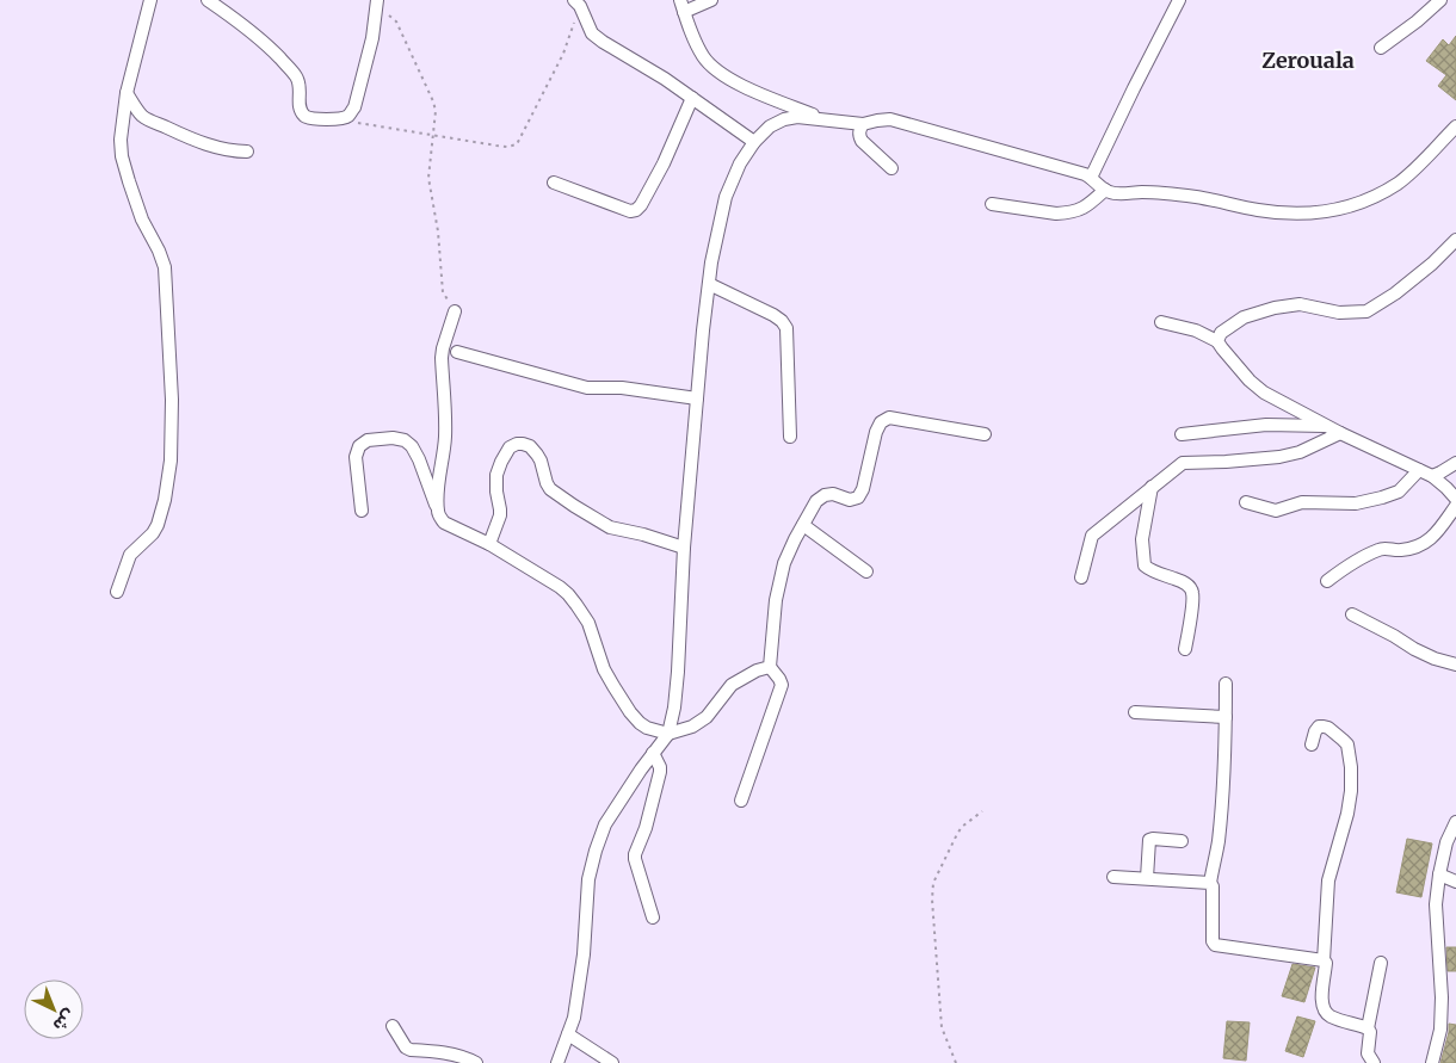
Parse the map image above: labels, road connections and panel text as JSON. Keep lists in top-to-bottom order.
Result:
{
  "districts": ["Zerouala"],
  "north": "bottom right"
}
